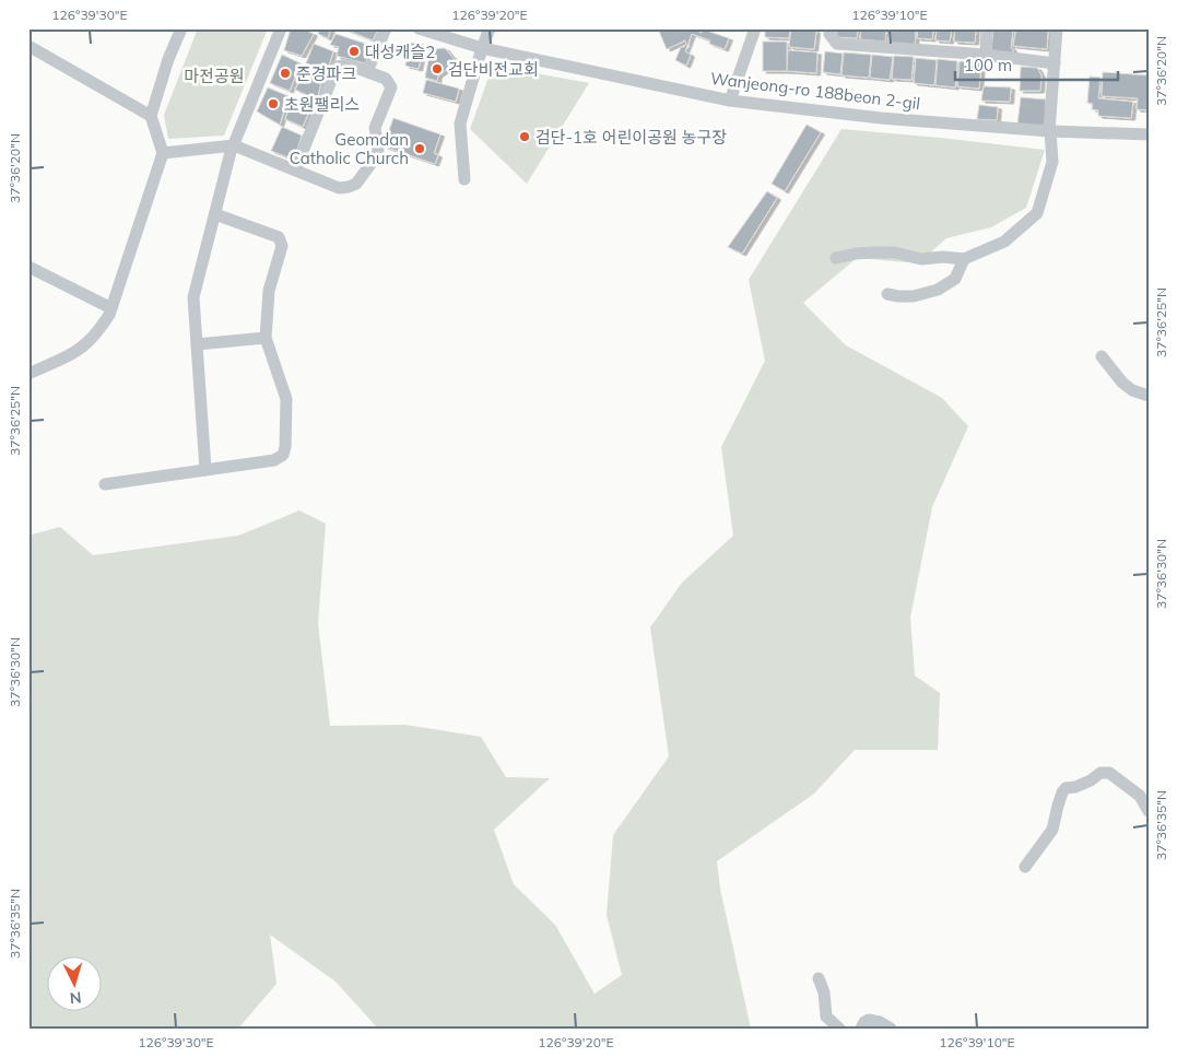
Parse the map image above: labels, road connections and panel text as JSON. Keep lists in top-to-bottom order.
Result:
{
  "streets": {
    "street": ["Wanjeong-ro 188beon 2-gil"]
  },
  "parks": ["마전공원"],
  "places": [
    "대성캐슬2",
    "검단비전교회",
    "준경파크",
    "초원팰리스",
    "검단-1호 어린이공원 농구장",
    "Geomdan Catholic Church"
  ],
  "scale_bar": "100 m",
  "north": "bottom",
  "coordinates": [
    "126°39'30\"E",
    "126°39'20\"E",
    "126°39'10\"E",
    "37°36'20\"N",
    "37°36'25\"N",
    "37°36'30\"N",
    "37°36'35\"N"
  ]
}
